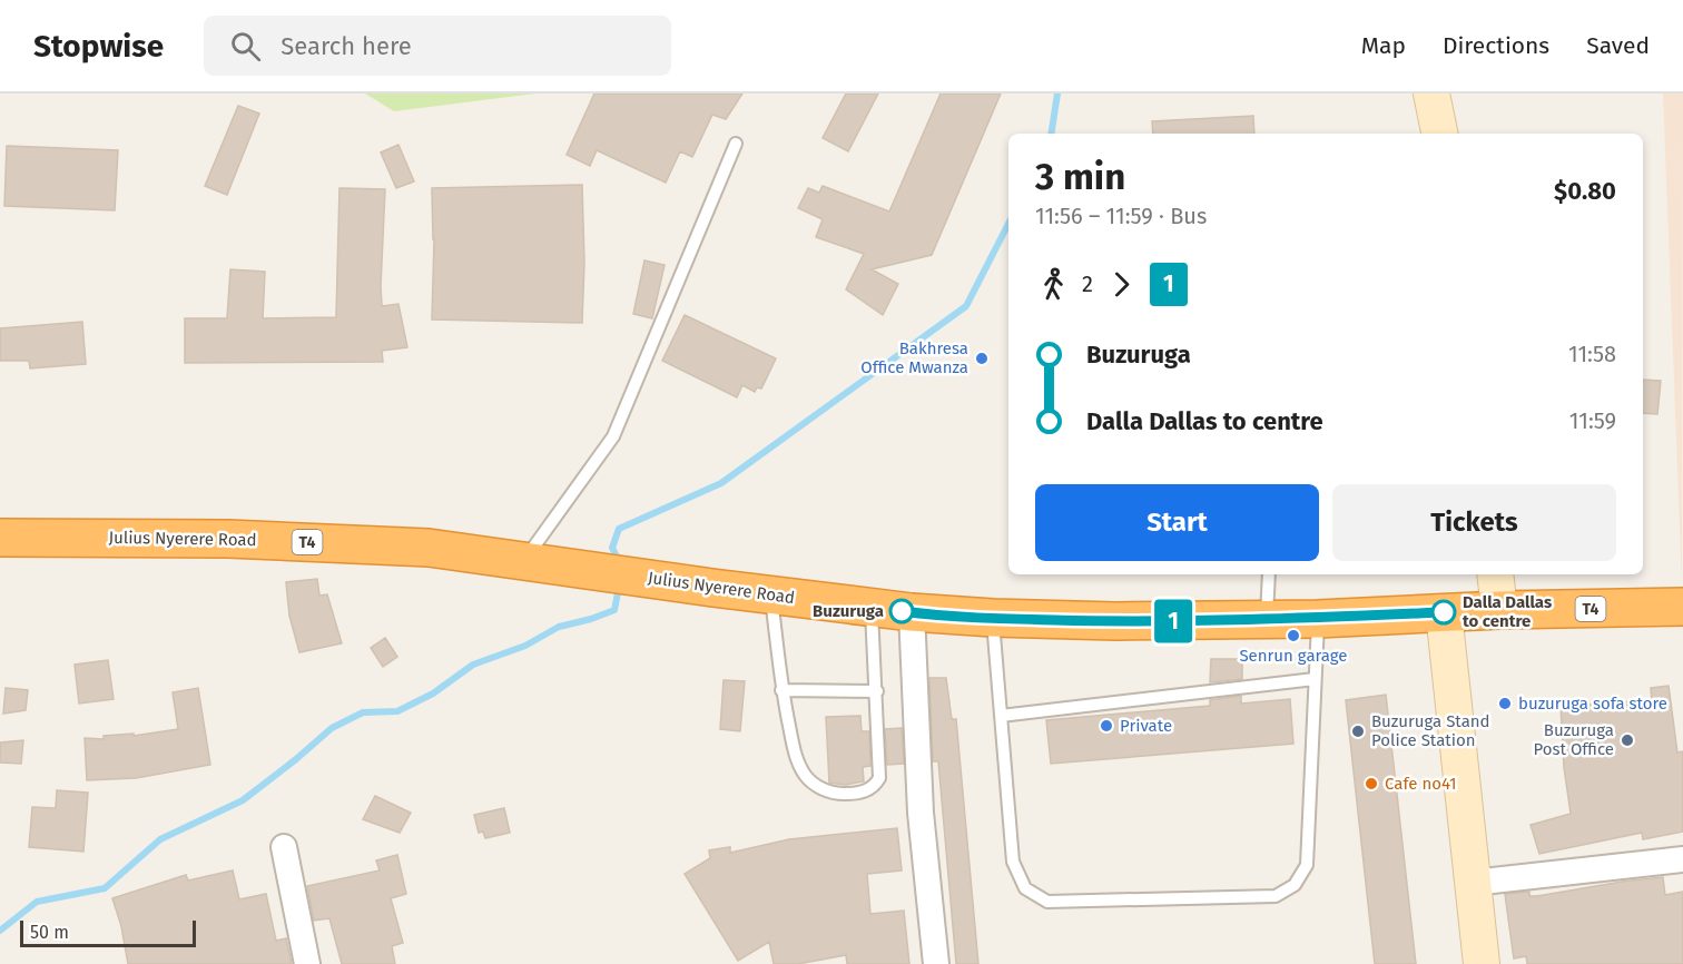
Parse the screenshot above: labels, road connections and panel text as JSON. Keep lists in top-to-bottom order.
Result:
{
  "streets": {
    "highway": ["Julius Nyerere Road", "T4"]
  },
  "places": [
    "Bakhresa Office Mwanza",
    "Buzuruga",
    "Dalla Dallas to centre",
    "Senrun garage",
    "buzuruga sofa store",
    "Private",
    "Buzuruga Stand Police Station",
    "Buzuruga Post Office",
    "Cafe no41"
  ],
  "lines": ["bus line 1"],
  "scale_bar": "50 m",
  "page": {
    "header": "Stopwise",
    "search": "Search here",
    "nav": ["Map", "Directions", "Saved"],
    "on_map": "1",
    "heading": ["3 min", "11:56 – 11:59 · Bus", "$0.80"],
    "legs": ["2", "1"],
    "list": [
      {
        "name": "Buzuruga",
        "value": "11:58"
      },
      {
        "name": "Dalla Dallas to centre",
        "value": "11:59"
      }
    ],
    "buttons": ["Start", "Tickets"],
    "scale": "50 m"
  }
}
